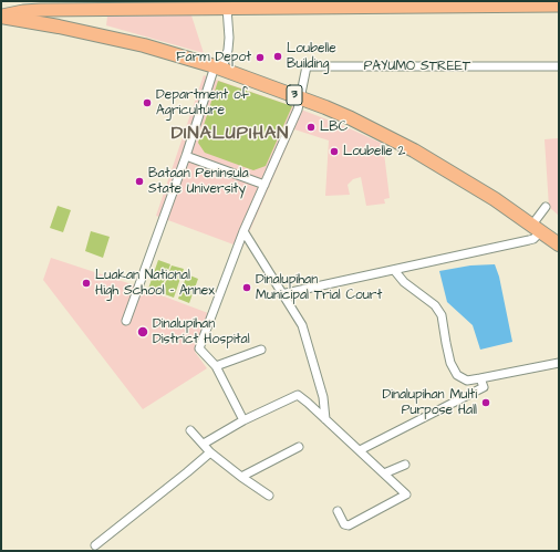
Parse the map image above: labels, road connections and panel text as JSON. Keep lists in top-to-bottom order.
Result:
{
  "streets": {
    "highway": ["3"],
    "street": ["PAYUMO STREET"]
  },
  "crossings": [
    ["PAYUMO STREET", "3"]
  ],
  "districts": ["DINALUPIHAN"],
  "places": [
    "Loubelle Building",
    "Farm Depot",
    "Department of Agriculture",
    "LBC",
    "Loubelle 2",
    "Bataan Peninsula State University",
    "Luakan National High School – Annex",
    "Dinalupihan Municipal Trial Court",
    "Dinalupihan District Hospital",
    "Dinalupihan Multi Purpose Hall"
  ]
}
